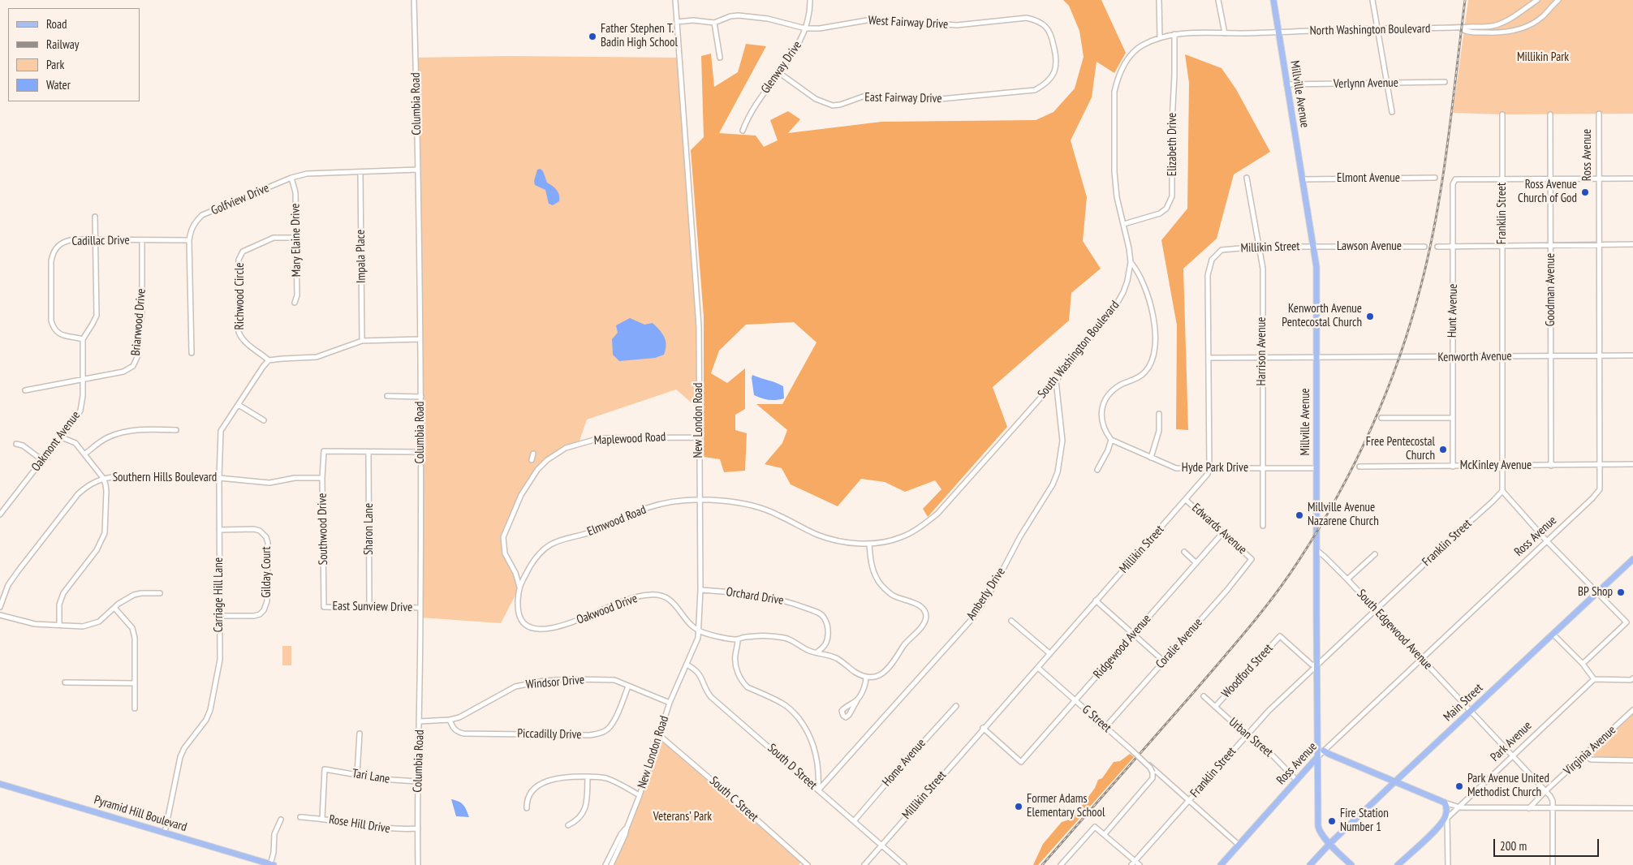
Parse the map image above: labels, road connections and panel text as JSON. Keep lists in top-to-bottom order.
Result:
{
  "streets": {
    "main road": [
      "Millville Avenue",
      "Ross Avenue",
      "Main Street",
      "Park Avenue",
      "Pyramid Hill Boulevard"
    ],
    "street": [
      "West Fairway Drive",
      "North Washington Boulevard",
      "Glenway Drive",
      "Verlynn Avenue",
      "East Fairway Drive",
      "Columbia Road",
      "Elizabeth Drive",
      "Elmont Avenue",
      "Golfview Drive",
      "Franklin Street",
      "Mary Elaine Drive",
      "Cadillac Drive",
      "Lawson Avenue",
      "Millikin Street",
      "Impala Place",
      "Goodman Avenue",
      "Richwood Circle",
      "Hunt Avenue",
      "Briarwood Drive",
      "South Washington Boulevard",
      "Harrison Avenue",
      "Kenworth Avenue",
      "New London Road",
      "Maplewood Road",
      "Oakmont Avenue",
      "McKinley Avenue",
      "Hyde Park Drive",
      "Southern Hills Boulevard",
      "Elmwood Road",
      "Southwood Drive",
      "Sharon Lane",
      "Edwards Avenue",
      "Gilday Court",
      "Amberly Drive",
      "Carriage Hill Lane",
      "Orchard Drive",
      "East Sunview Drive",
      "Oakwood Drive",
      "South Edgewood Avenue",
      "Coralie Avenue",
      "Ridgewood Avenue",
      "Woodford Street",
      "Windsor Drive",
      "G Street",
      "Piccadilly Drive",
      "Urban Street",
      "Virginia Avenue",
      "Home Avenue",
      "South D Street",
      "Tari Lane",
      "South C Street",
      "Rose Hill Drive"
    ]
  },
  "crossings": [
    ["West Fairway Drive", "Glenway Drive"],
    ["West Fairway Drive", "East Fairway Drive"],
    ["West Fairway Drive", "New London Road"],
    ["North Washington Boulevard", "Millville Avenue"],
    ["North Washington Boulevard", "South Washington Boulevard"],
    ["Glenway Drive", "East Fairway Drive"],
    ["Verlynn Avenue", "Millville Avenue"],
    ["Millville Avenue", "Ross Avenue"],
    ["Millville Avenue", "Elmont Avenue"],
    ["Millville Avenue", "Franklin Street"],
    ["Millville Avenue", "Lawson Avenue"],
    ["Millville Avenue", "Millikin Street"],
    ["Millville Avenue", "South Washington Boulevard"],
    ["Millville Avenue", "Kenworth Avenue"],
    ["Millville Avenue", "Hyde Park Drive"],
    ["Millville Avenue", "South Edgewood Avenue"],
    ["Millville Avenue", "Woodford Street"],
    ["Millville Avenue", "Main Street"],
    ["Columbia Road", "Golfview Drive"],
    ["Columbia Road", "East Sunview Drive"],
    ["Columbia Road", "Windsor Drive"],
    ["Columbia Road", "Tari Lane"],
    ["Columbia Road", "Rose Hill Drive"],
    ["Elizabeth Drive", "South Washington Boulevard"],
    ["Ross Avenue", "Kenworth Avenue"],
    ["Ross Avenue", "McKinley Avenue"],
    ["Ross Avenue", "South Edgewood Avenue"],
    ["Ross Avenue", "Urban Street"],
    ["Golfview Drive", "Mary Elaine Drive"],
    ["Golfview Drive", "Cadillac Drive"],
    ["Golfview Drive", "Impala Place"],
    ["Franklin Street", "Hunt Avenue"],
    ["Franklin Street", "Kenworth Avenue"],
    ["Franklin Street", "McKinley Avenue"],
    ["Franklin Street", "South Edgewood Avenue"],
    ["Franklin Street", "Woodford Street"],
    ["Franklin Street", "Urban Street"],
    ["Mary Elaine Drive", "Richwood Circle"],
    ["Cadillac Drive", "Briarwood Drive"],
    ["Cadillac Drive", "Oakmont Avenue"],
    ["Lawson Avenue", "Millikin Street"],
    ["Millikin Street", "Harrison Avenue"],
    ["Millikin Street", "Kenworth Avenue"],
    ["Millikin Street", "Hyde Park Drive"],
    ["Millikin Street", "Edwards Avenue"],
    ["Millikin Street", "Ridgewood Avenue"],
    ["Millikin Street", "G Street"],
    ["Millikin Street", "South D Street"],
    ["Goodman Avenue", "Kenworth Avenue"],
    ["Goodman Avenue", "McKinley Avenue"],
    ["Richwood Circle", "Carriage Hill Lane"],
    ["Hunt Avenue", "Kenworth Avenue"],
    ["Hunt Avenue", "McKinley Avenue"],
    ["Briarwood Drive", "Oakmont Avenue"],
    ["South Washington Boulevard", "New London Road"],
    ["South Washington Boulevard", "Elmwood Road"],
    ["South Washington Boulevard", "Amberly Drive"],
    ["Harrison Avenue", "Kenworth Avenue"],
    ["Harrison Avenue", "Hyde Park Drive"],
    ["New London Road", "Maplewood Road"],
    ["New London Road", "Elmwood Road"],
    ["New London Road", "Orchard Drive"],
    ["New London Road", "Oakwood Drive"],
    ["New London Road", "Windsor Drive"],
    ["New London Road", "South D Street"],
    ["New London Road", "South C Street"],
    ["Maplewood Road", "Oakwood Drive"],
    ["Southern Hills Boulevard", "Southwood Drive"],
    ["Southern Hills Boulevard", "Carriage Hill Lane"],
    ["Elmwood Road", "Oakwood Drive"],
    ["Southwood Drive", "Sharon Lane"],
    ["Southwood Drive", "East Sunview Drive"],
    ["Sharon Lane", "East Sunview Drive"],
    ["Edwards Avenue", "Coralie Avenue"],
    ["Edwards Avenue", "Ridgewood Avenue"],
    ["Gilday Court", "Carriage Hill Lane"],
    ["Amberly Drive", "South D Street"],
    ["Carriage Hill Lane", "Pyramid Hill Boulevard"],
    ["South Edgewood Avenue", "Main Street"],
    ["South Edgewood Avenue", "Park Avenue"],
    ["South Edgewood Avenue", "Virginia Avenue"],
    ["Coralie Avenue", "G Street"],
    ["Ridgewood Avenue", "G Street"],
    ["Woodford Street", "Urban Street"],
    ["Windsor Drive", "Piccadilly Drive"],
    ["Home Avenue", "South D Street"],
    ["Tari Lane", "Rose Hill Drive"]
  ],
  "parks": ["Millikin Park", "Veterans’ Park"],
  "places": [
    "Father Stephen T. Badin High School",
    "Ross Avenue Church of God",
    "Kenworth Avenue Pentecostal Church",
    "Free Pentecostal Church",
    "Millville Avenue Nazarene Church",
    "BP Shop",
    "Park Avenue United Methodist Church",
    "Former Adams Elementary School",
    "Fire Station Number 1"
  ],
  "legend": [
    "Road",
    "Railway",
    "Park",
    "Water"
  ],
  "scale_bar": "200 m"
}
